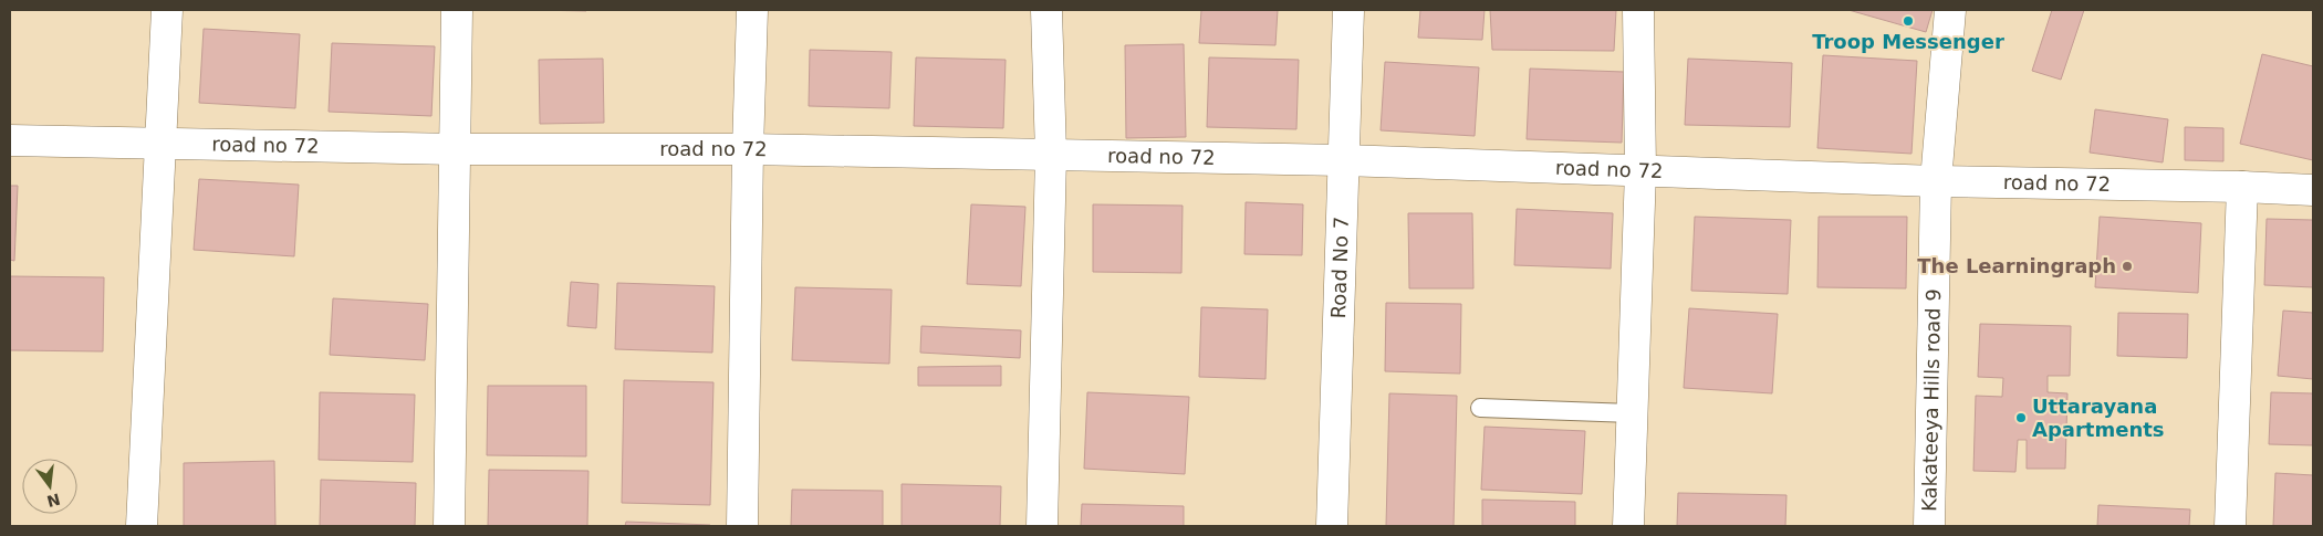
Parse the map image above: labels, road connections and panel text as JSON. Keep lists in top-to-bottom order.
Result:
{
  "streets": {
    "street": ["road no 72", "Road No 7", "Kakateeya Hills road 9"]
  },
  "crossings": [
    ["road no 72", "Road No 7"],
    ["road no 72", "Kakateeya Hills road 9"]
  ],
  "places": ["Troop Messenger", "The Learningraph", "Uttarayana Apartments"],
  "north": "bottom"
}
